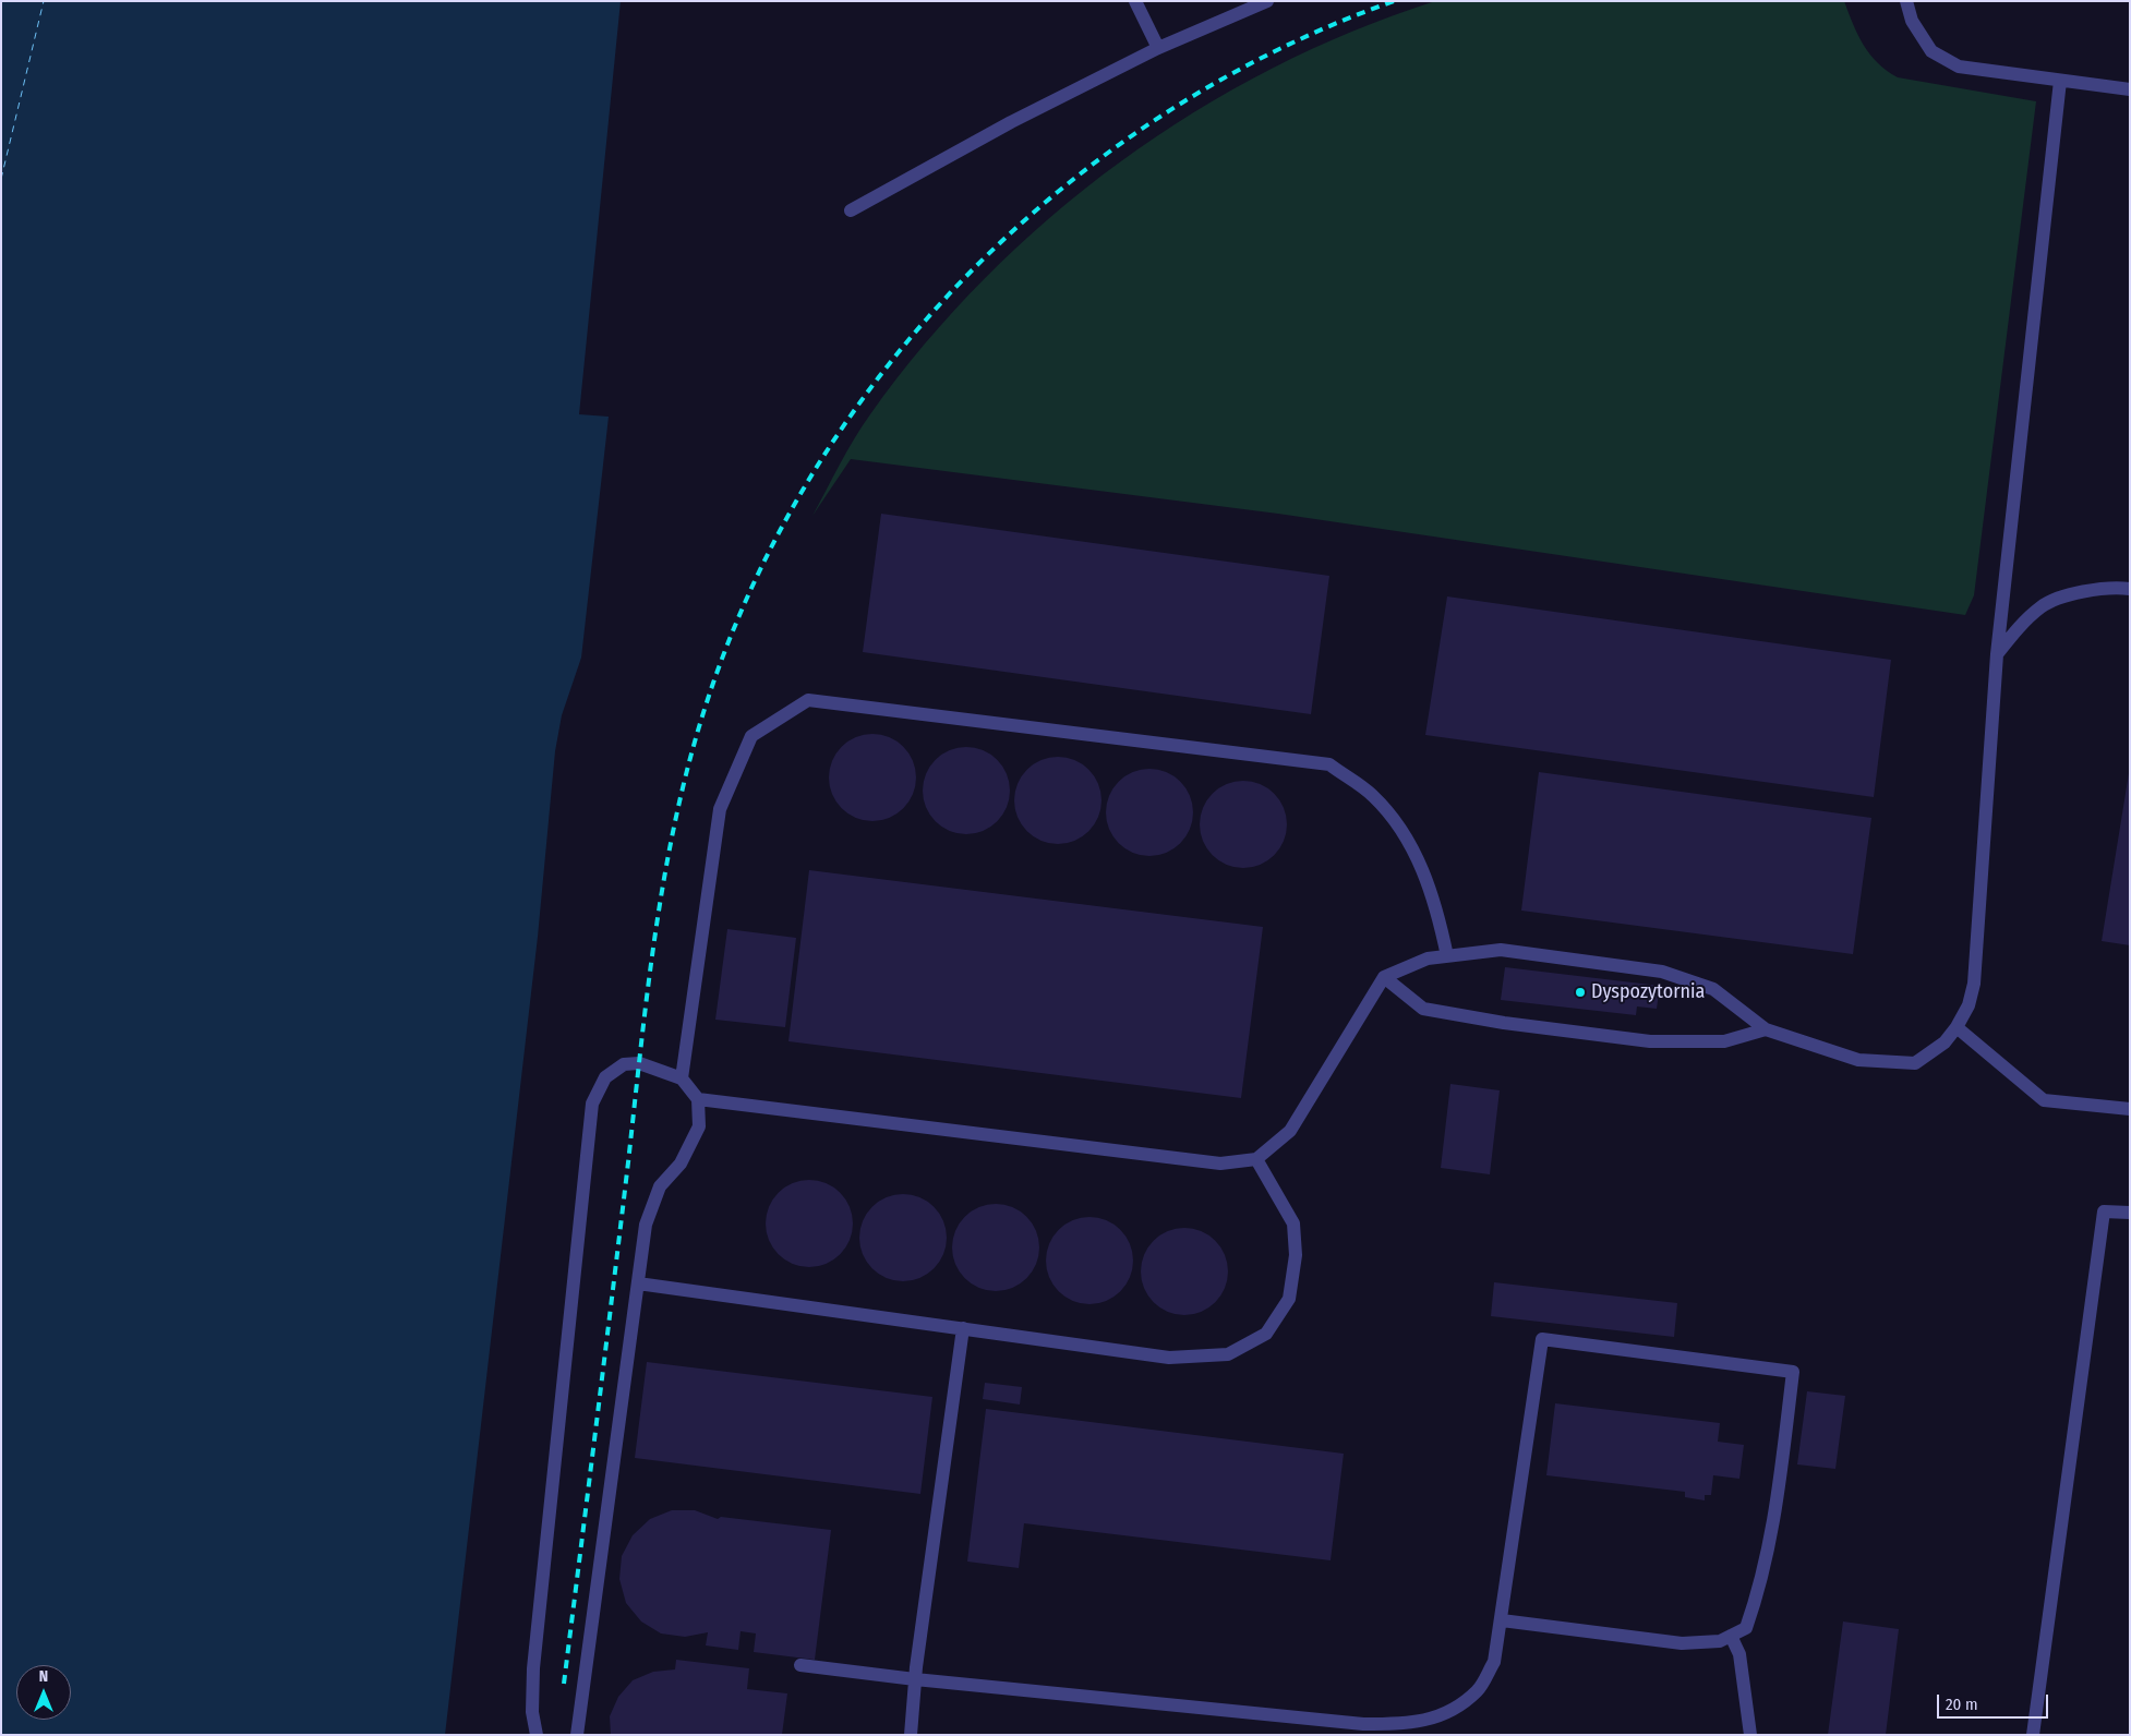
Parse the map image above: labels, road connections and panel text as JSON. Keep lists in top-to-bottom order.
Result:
{
  "places": ["Dyspozytornia"],
  "scale_bar": "20 m",
  "north": "top"
}
